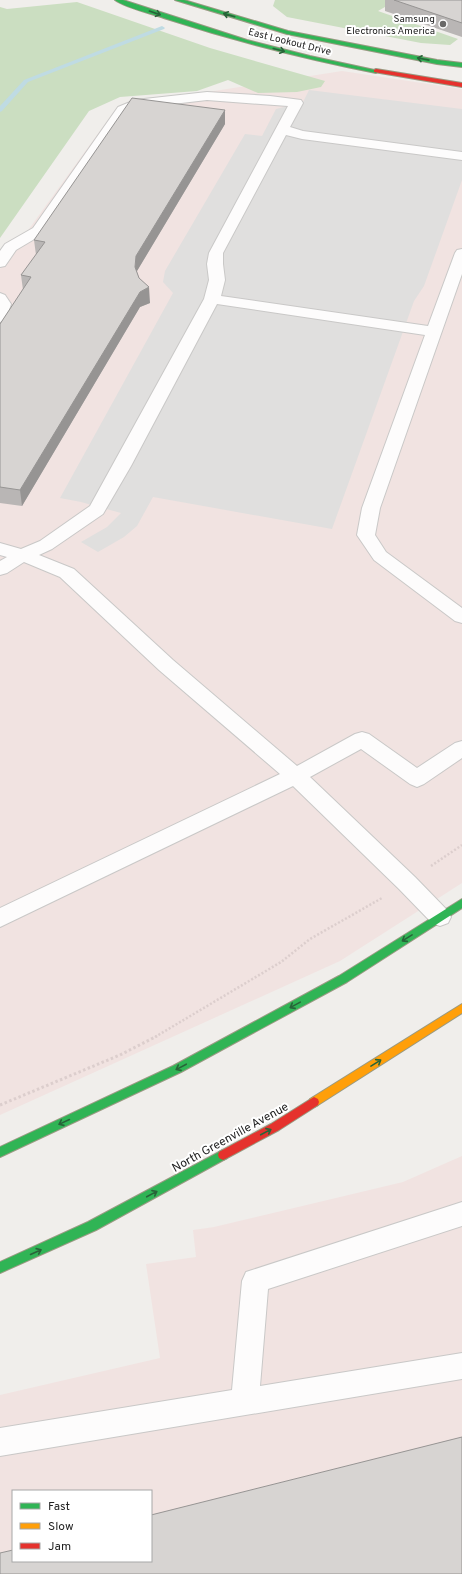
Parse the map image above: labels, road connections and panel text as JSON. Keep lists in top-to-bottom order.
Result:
{
  "streets": {
    "street": ["East Lookout Drive", "North Greenville Avenue"]
  },
  "one_way": ["North Greenville Avenue"],
  "places": ["Samsung Electronics America"],
  "legend": ["Fast", "Slow", "Jam"]
}
